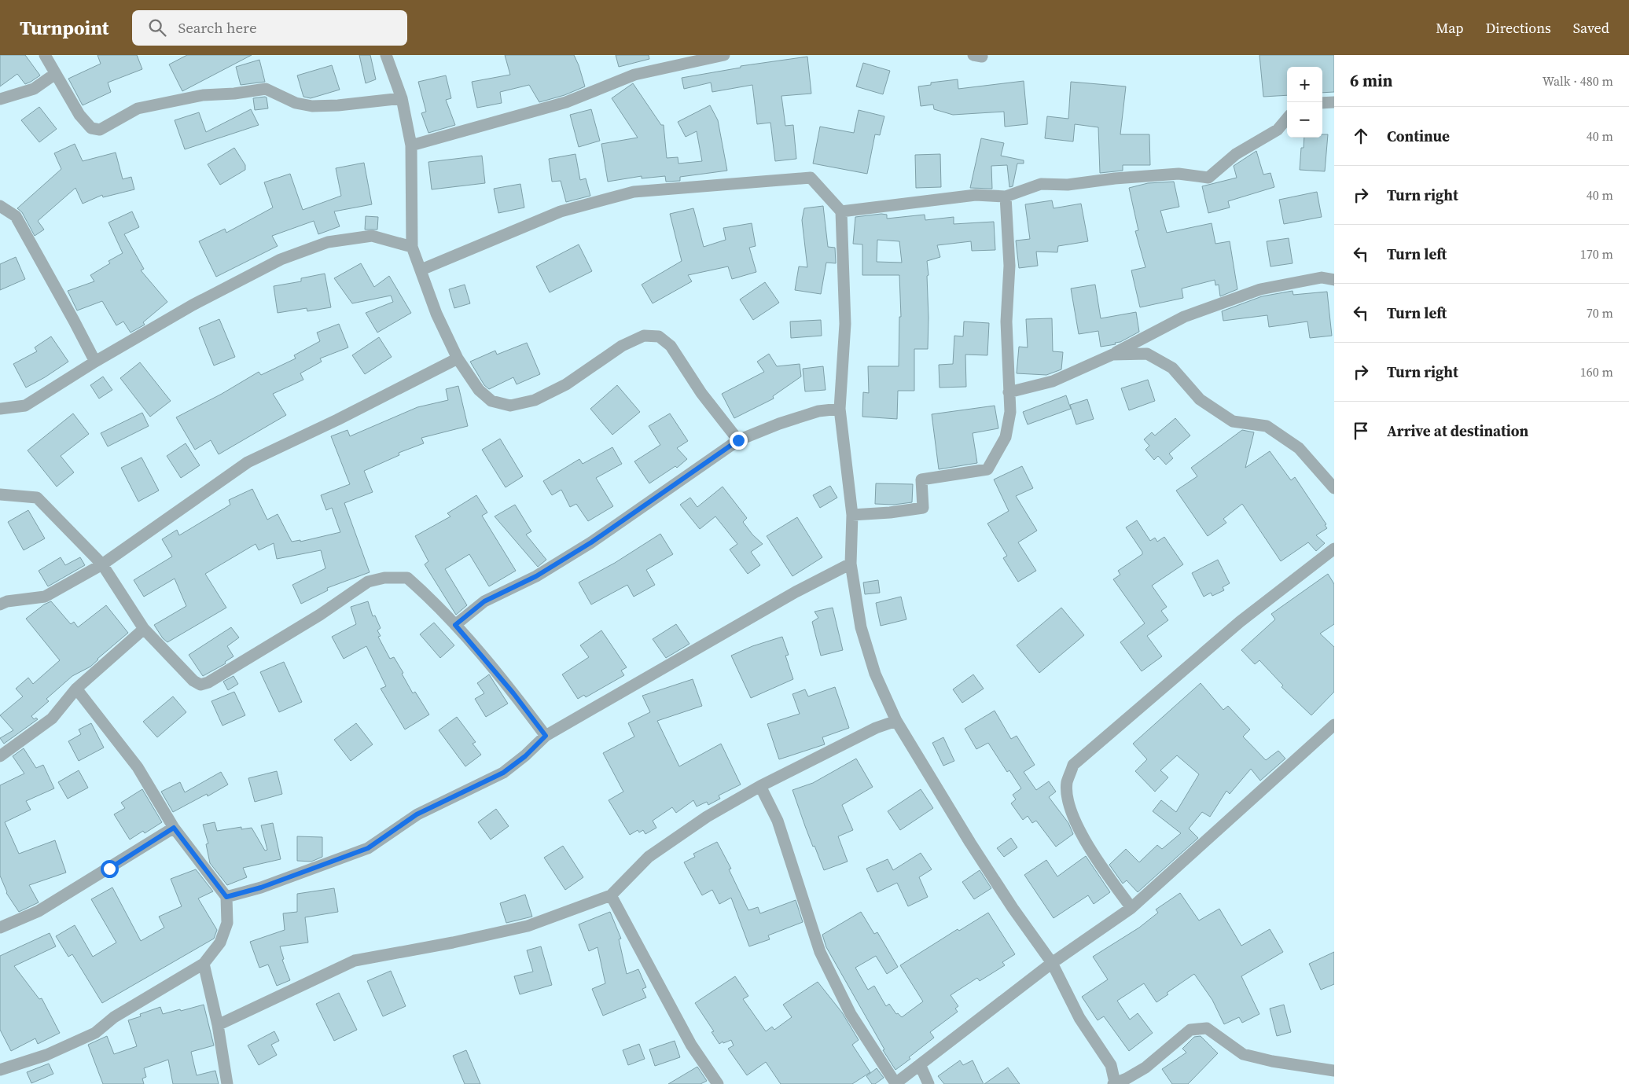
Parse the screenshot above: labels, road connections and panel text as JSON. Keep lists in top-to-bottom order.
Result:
{
  "page": {
    "header": "Turnpoint",
    "search": "Search here",
    "nav": ["Map", "Directions", "Saved"],
    "heading": ["6 min", "Walk · 480 m"],
    "map_buttons": ["+", "−"],
    "list": [
      ["Continue", "40 m"],
      ["Turn right", "40 m"],
      ["Turn left", "170 m"],
      ["Turn left", "70 m"],
      ["Turn right", "160 m"],
      "Arrive at destination"
    ]
  }
}
